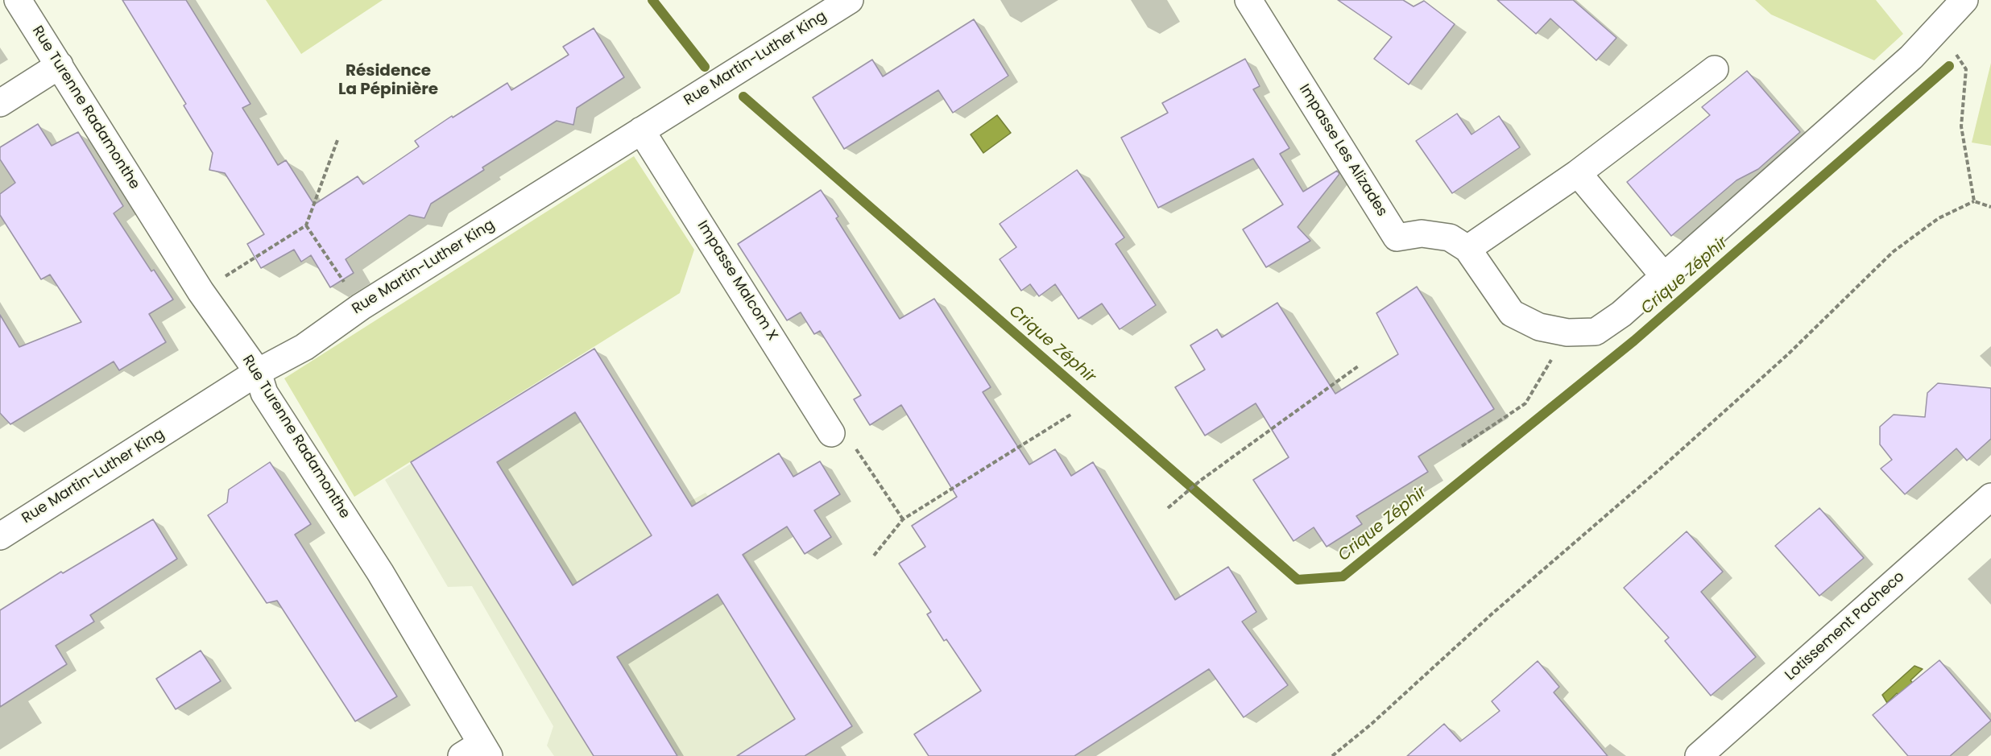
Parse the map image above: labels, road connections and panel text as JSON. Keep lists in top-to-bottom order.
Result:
{
  "streets": {
    "street": [
      "Rue Martin-Luther King",
      "Rue Turenne Radamonthe",
      "Impasse Les Alizades",
      "Impasse Malcom X",
      "Lotissement Pacheco"
    ]
  },
  "crossings": [
    ["Rue Martin-Luther King", "Rue Turenne Radamonthe"],
    ["Rue Martin-Luther King", "Impasse Malcom X"]
  ],
  "districts": ["Résidence La Pépinière"],
  "water": ["Crique Zéphir"]
}
